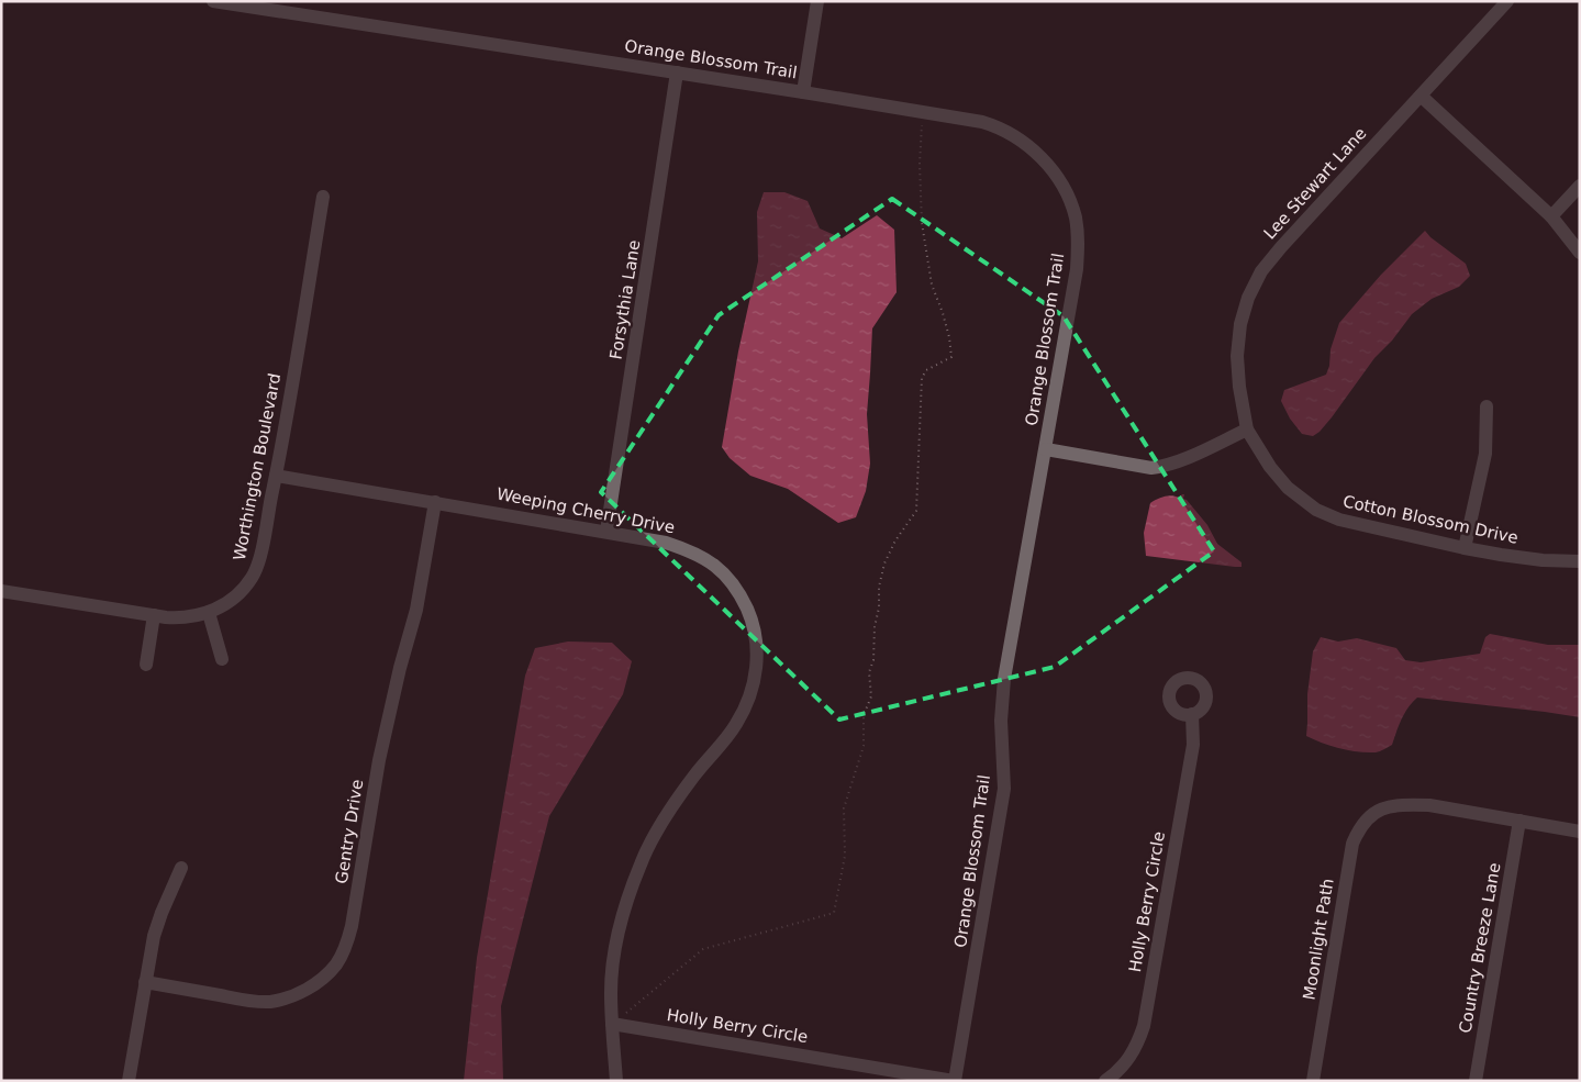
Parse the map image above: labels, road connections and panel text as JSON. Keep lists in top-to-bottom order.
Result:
{
  "streets": {
    "street": [
      "Orange Blossom Trail",
      "Lee Stewart Lane",
      "Forsythia Lane",
      "Worthington Boulevard",
      "Weeping Cherry Drive",
      "Cotton Blossom Drive",
      "Gentry Drive",
      "Holly Berry Circle",
      "Moonlight Path",
      "Country Breeze Lane"
    ]
  },
  "crossings": [
    ["Orange Blossom Trail", "Forsythia Lane"],
    ["Orange Blossom Trail", "Holly Berry Circle"],
    ["Lee Stewart Lane", "Cotton Blossom Drive"],
    ["Forsythia Lane", "Weeping Cherry Drive"],
    ["Worthington Boulevard", "Weeping Cherry Drive"],
    ["Weeping Cherry Drive", "Gentry Drive"],
    ["Weeping Cherry Drive", "Holly Berry Circle"],
    ["Moonlight Path", "Country Breeze Lane"]
  ]
}
